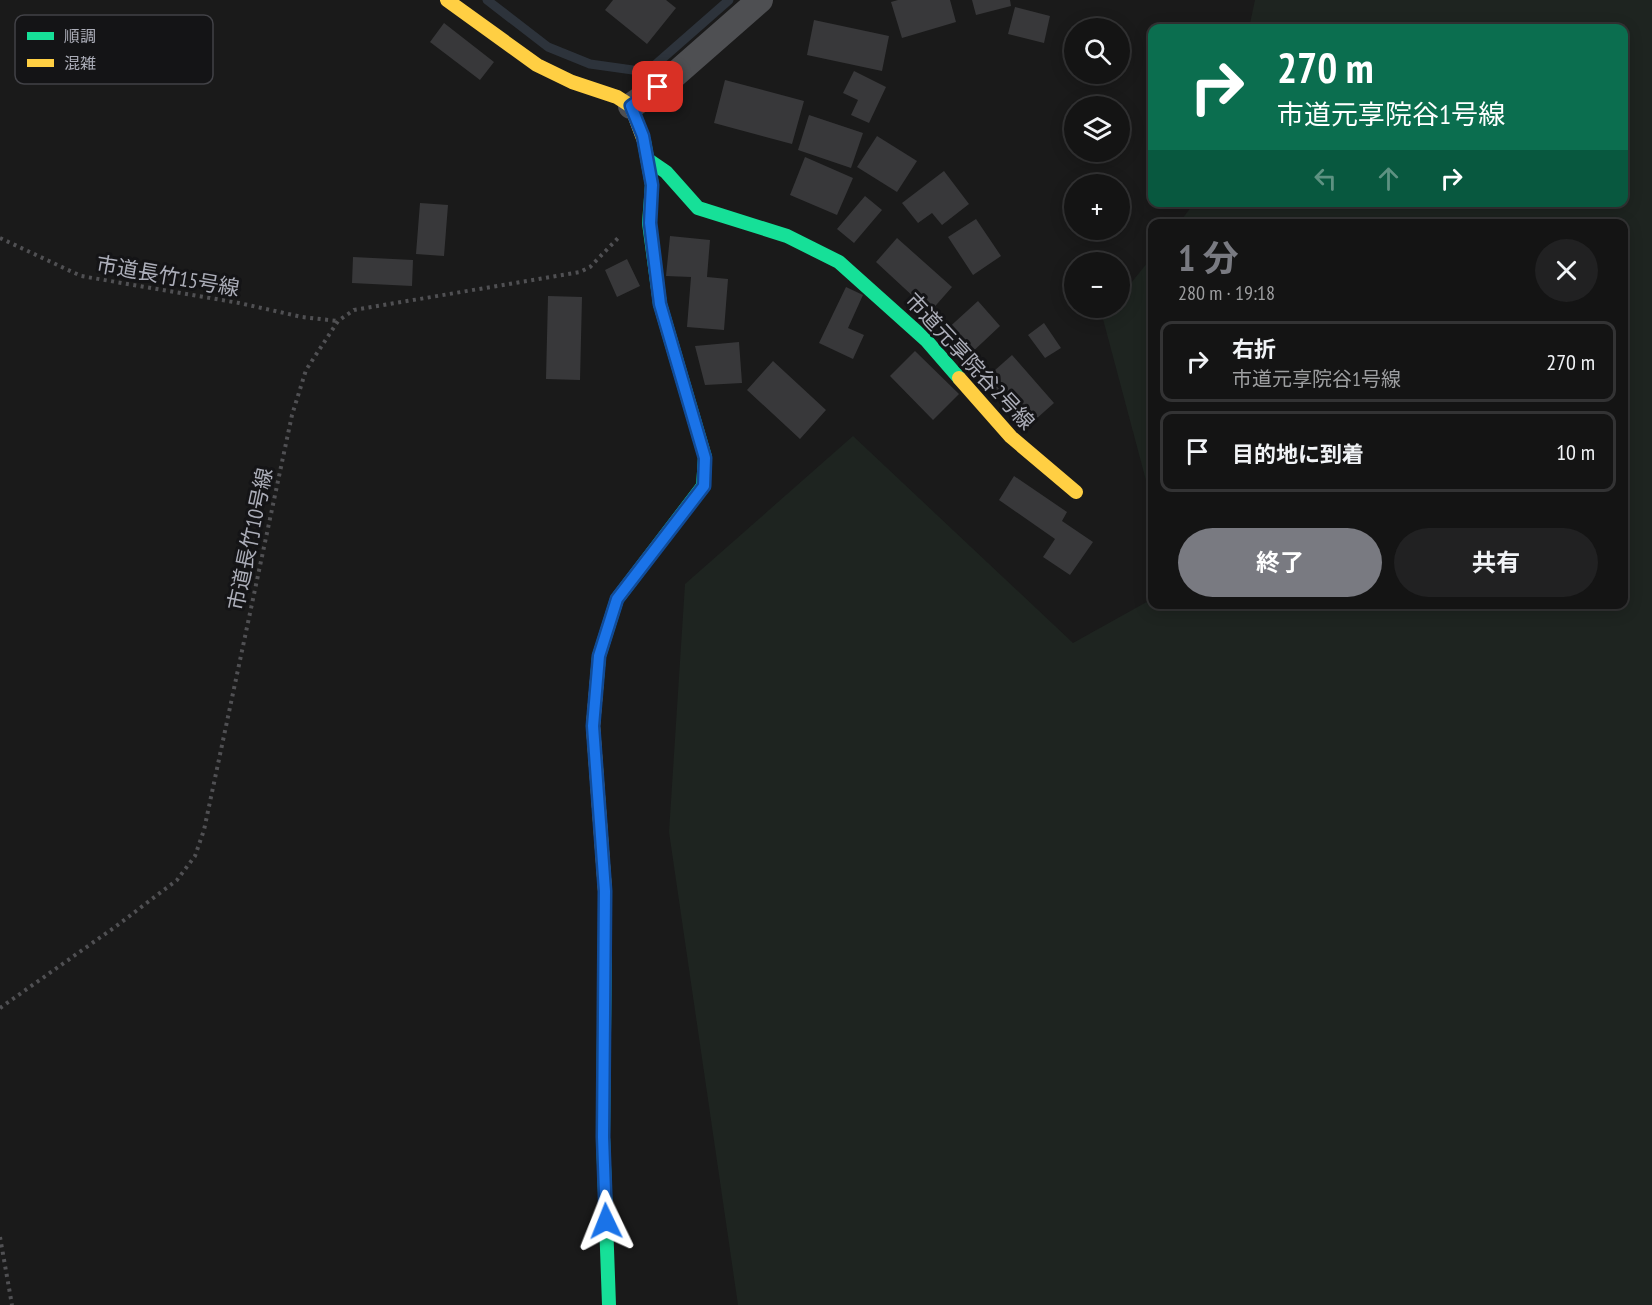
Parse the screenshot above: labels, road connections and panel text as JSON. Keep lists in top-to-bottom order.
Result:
{
  "streets": {
    "street": ["市道元享院谷2号線"],
    "path": ["市道長竹15号線", "市道長竹10号線"]
  },
  "crossings": [
    ["市道長竹15号線", "市道長竹10号線"]
  ],
  "legend": ["順調", "混雑"],
  "page": {
    "map_buttons": ["+", "−"],
    "turn": ["270 m", "市道元享院谷1号線"],
    "heading": ["1 分", "280 m · 19:18"],
    "list": [
      {
        "name": "右折",
        "note": "市道元享院谷1号線",
        "value": "270 m"
      },
      {
        "name": "目的地に到着",
        "value": "10 m"
      }
    ],
    "buttons": ["終了", "共有"]
  }
}
